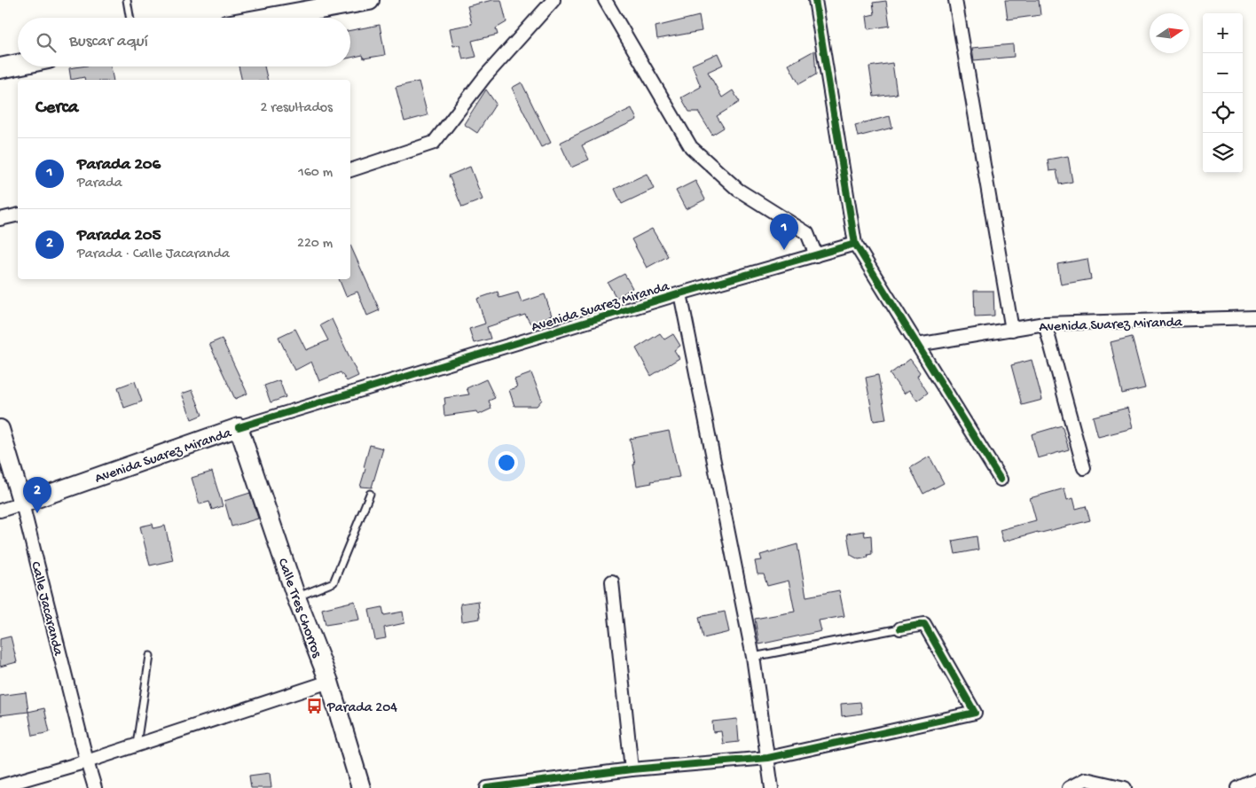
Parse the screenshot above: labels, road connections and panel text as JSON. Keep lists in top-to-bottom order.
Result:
{
  "streets": {
    "main road": ["Avenida Suarez Miranda", "Calle Tres Chorros", "Calle Jacaranda"]
  },
  "crossings": [
    ["Avenida Suarez Miranda", "Calle Tres Chorros"],
    ["Avenida Suarez Miranda", "Calle Jacaranda"]
  ],
  "places": {
    "bus stop": ["Parada 204"]
  },
  "north": "right",
  "page": {
    "map_buttons": ["+", "−"],
    "search": "Buscar aquí",
    "heading": ["Cerca", "2 resultados"],
    "list": [
      {
        "mark": "1",
        "name": "Parada 206",
        "note": "Parada",
        "value": "160 m"
      },
      {
        "mark": "2",
        "name": "Parada 205",
        "note": "Parada · Calle Jacaranda",
        "value": "220 m"
      }
    ],
    "pins": ["1", "2"]
  }
}
